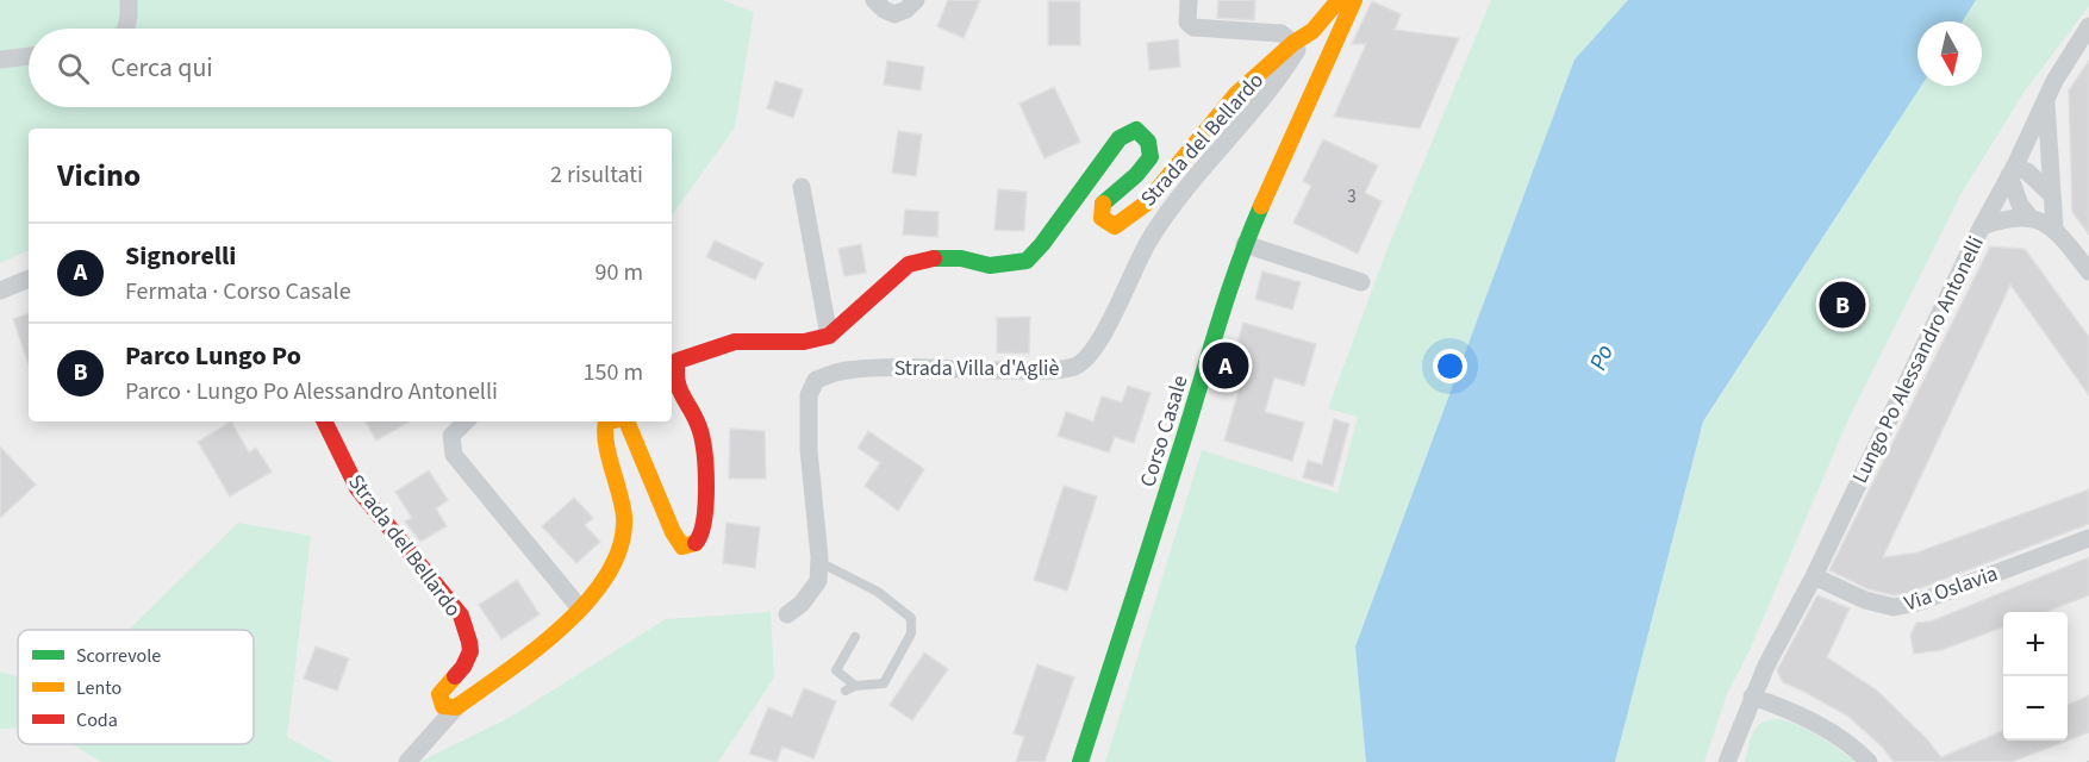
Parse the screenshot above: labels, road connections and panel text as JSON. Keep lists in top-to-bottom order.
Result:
{
  "streets": {
    "street": [
      "Strada del Bellardo",
      "Lungo Po Alessandro Antonelli",
      "Strada Villa d'Agliè",
      "Corso Casale",
      "Via Oslavia"
    ]
  },
  "crossings": [
    ["Strada del Bellardo", "Strada Villa d'Agliè"],
    ["Lungo Po Alessandro Antonelli", "Via Oslavia"]
  ],
  "water": ["Po"],
  "house_numbers": ["3"],
  "legend": ["Scorrevole", "Lento", "Coda"],
  "north": "bottom",
  "page": {
    "search": "Cerca qui",
    "heading": ["Vicino", "2 risultati"],
    "list": [
      {
        "mark": "A",
        "name": "Signorelli",
        "note": "Fermata · Corso Casale",
        "value": "90 m"
      },
      {
        "mark": "B",
        "name": "Parco Lungo Po",
        "note": "Parco · Lungo Po Alessandro Antonelli",
        "value": "150 m"
      }
    ],
    "pins": ["B", "A"],
    "map_buttons": ["+", "−"]
  }
}
